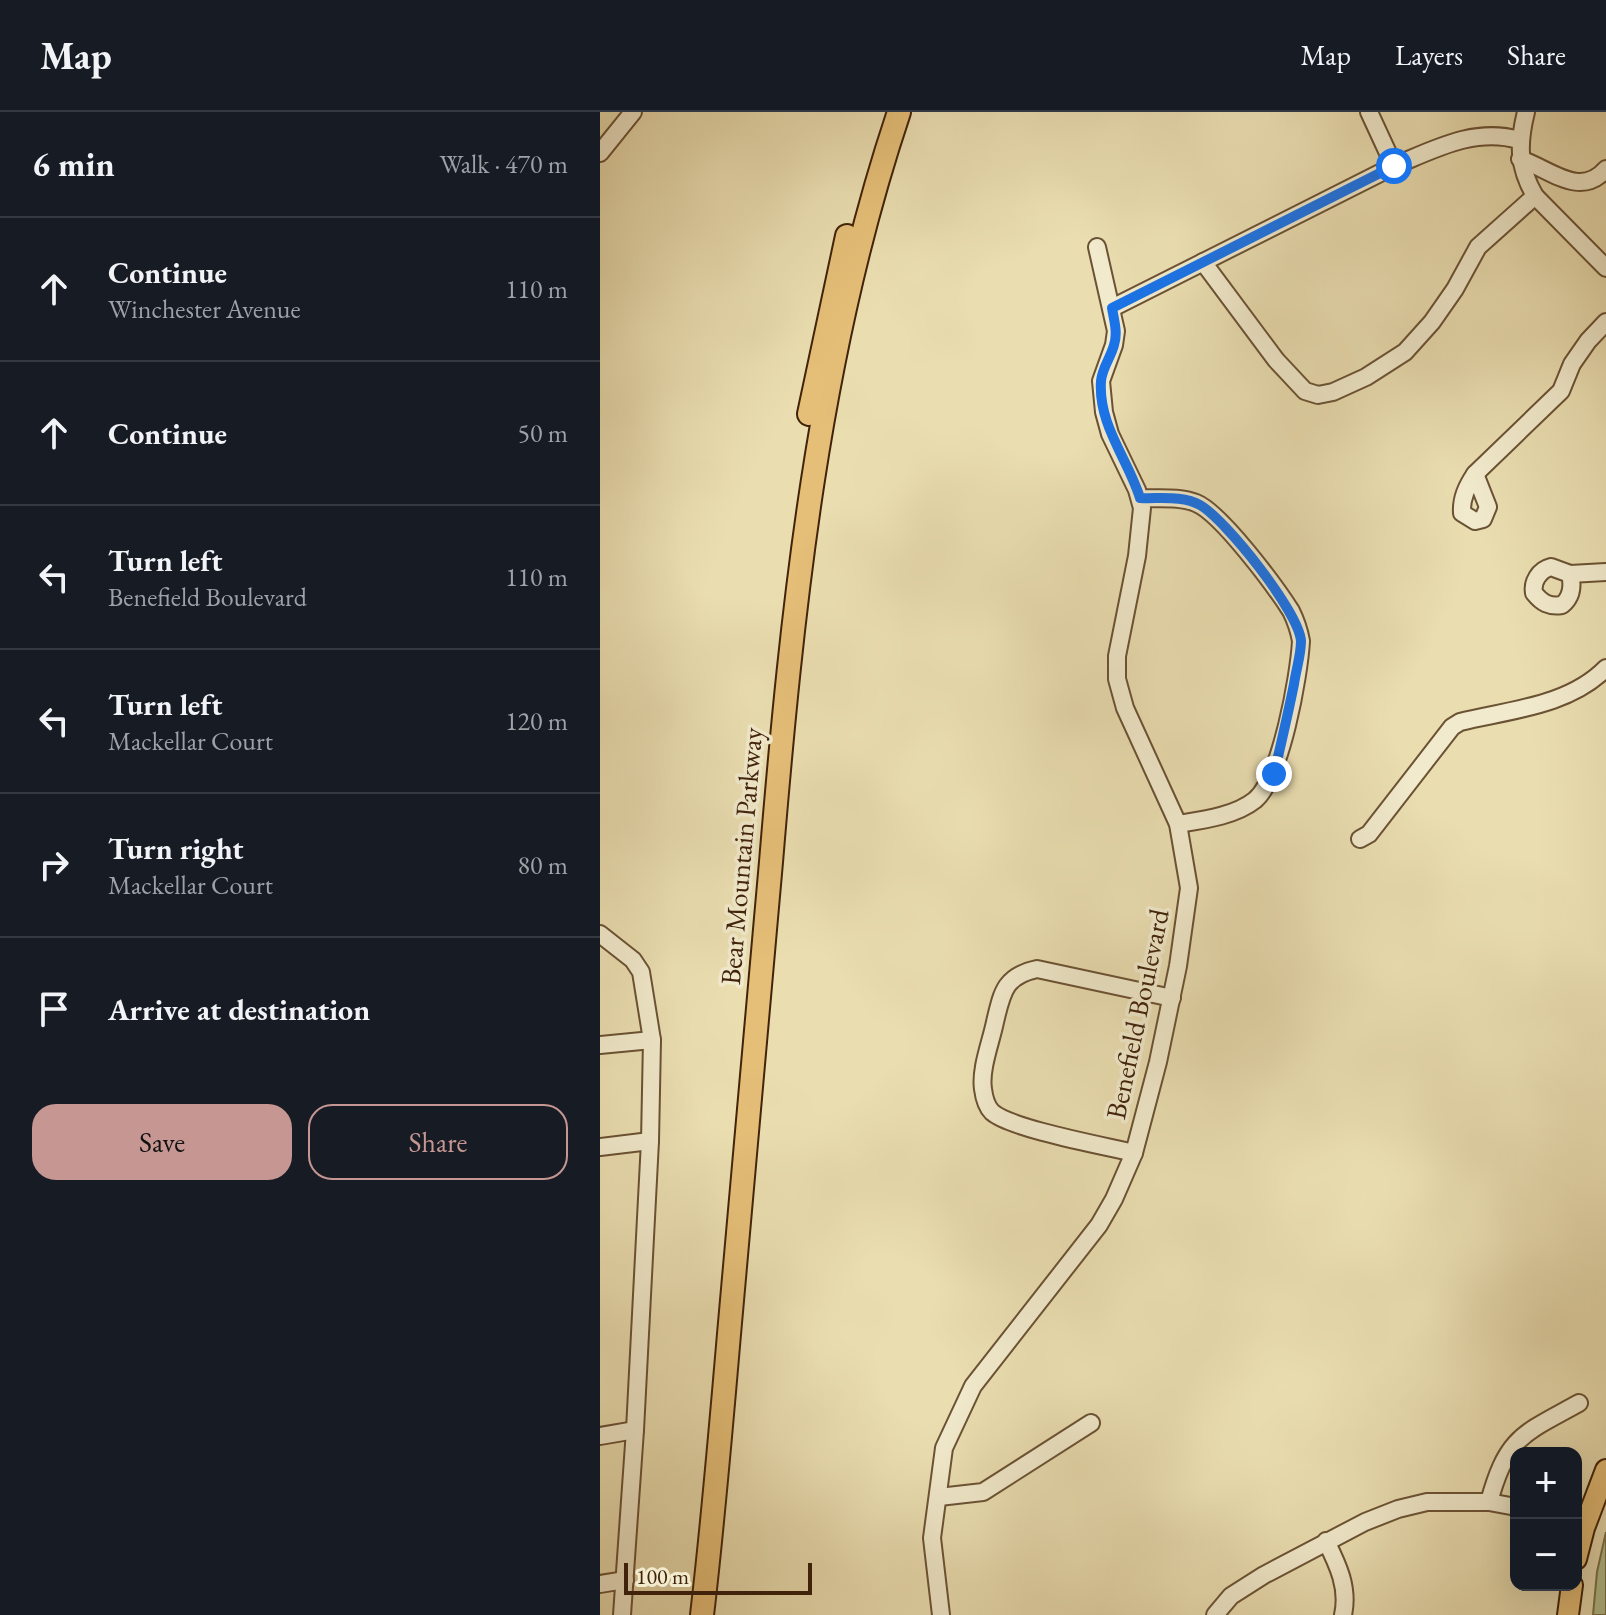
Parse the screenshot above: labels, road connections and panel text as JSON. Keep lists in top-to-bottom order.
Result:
{
  "streets": {
    "highway": ["Bear Mountain Parkway"],
    "street": ["Benefield Boulevard"]
  },
  "scale_bar": "100 m",
  "page": {
    "header": "Map",
    "nav": ["Map", "Layers", "Share"],
    "heading": ["6 min", "Walk · 470 m"],
    "list": [
      ["Continue", "Winchester Avenue", "110 m"],
      ["Continue", "50 m"],
      ["Turn left", "Benefield Boulevard", "110 m"],
      ["Turn left", "Mackellar Court", "120 m"],
      ["Turn right", "Mackellar Court", "80 m"],
      "Arrive at destination"
    ],
    "buttons": ["Save", "Share"],
    "map_buttons": ["+", "−"],
    "scale": "100 m"
  }
}
